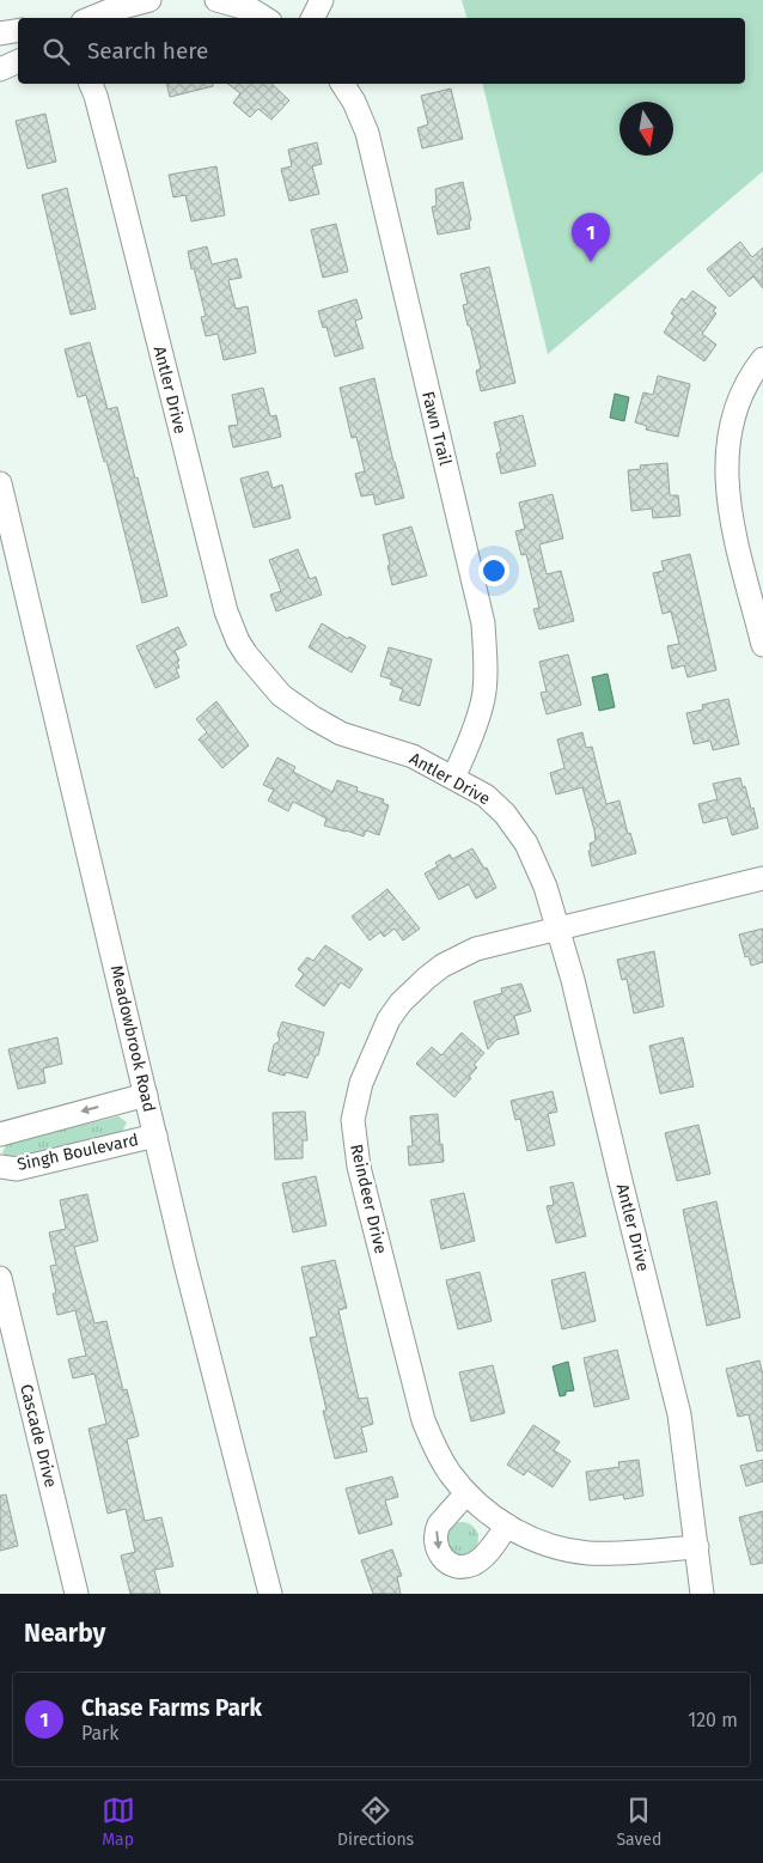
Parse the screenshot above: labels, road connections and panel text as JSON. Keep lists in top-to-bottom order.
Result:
{
  "streets": {
    "street": [
      "Antler Drive",
      "Fawn Trail",
      "Meadowbrook Road",
      "Singh Boulevard",
      "Reindeer Drive",
      "Cascade Drive"
    ]
  },
  "crossings": [
    ["Antler Drive", "Fawn Trail"],
    ["Antler Drive", "Reindeer Drive"],
    ["Meadowbrook Road", "Singh Boulevard"]
  ],
  "north": "bottom",
  "page": {
    "search": "Search here",
    "pins": "1",
    "heading": "Nearby",
    "list": [
      {
        "mark": "1",
        "name": "Chase Farms Park",
        "note": "Park",
        "value": "120 m"
      }
    ],
    "nav": ["Map", "Directions", "Saved"]
  }
}
